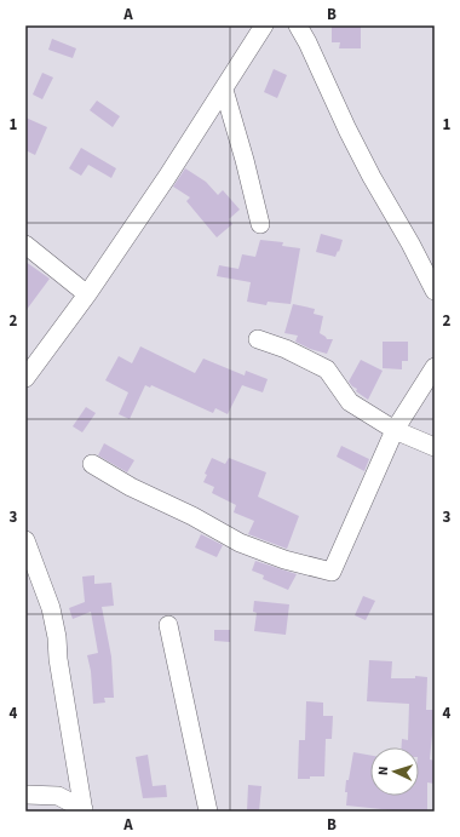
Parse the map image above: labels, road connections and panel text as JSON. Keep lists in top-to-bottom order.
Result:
{
  "north": "left",
  "grid": {
    "columns": ["A", "B"],
    "rows": [
      "1",
      "2",
      "3",
      "4"
    ]
  }
}
